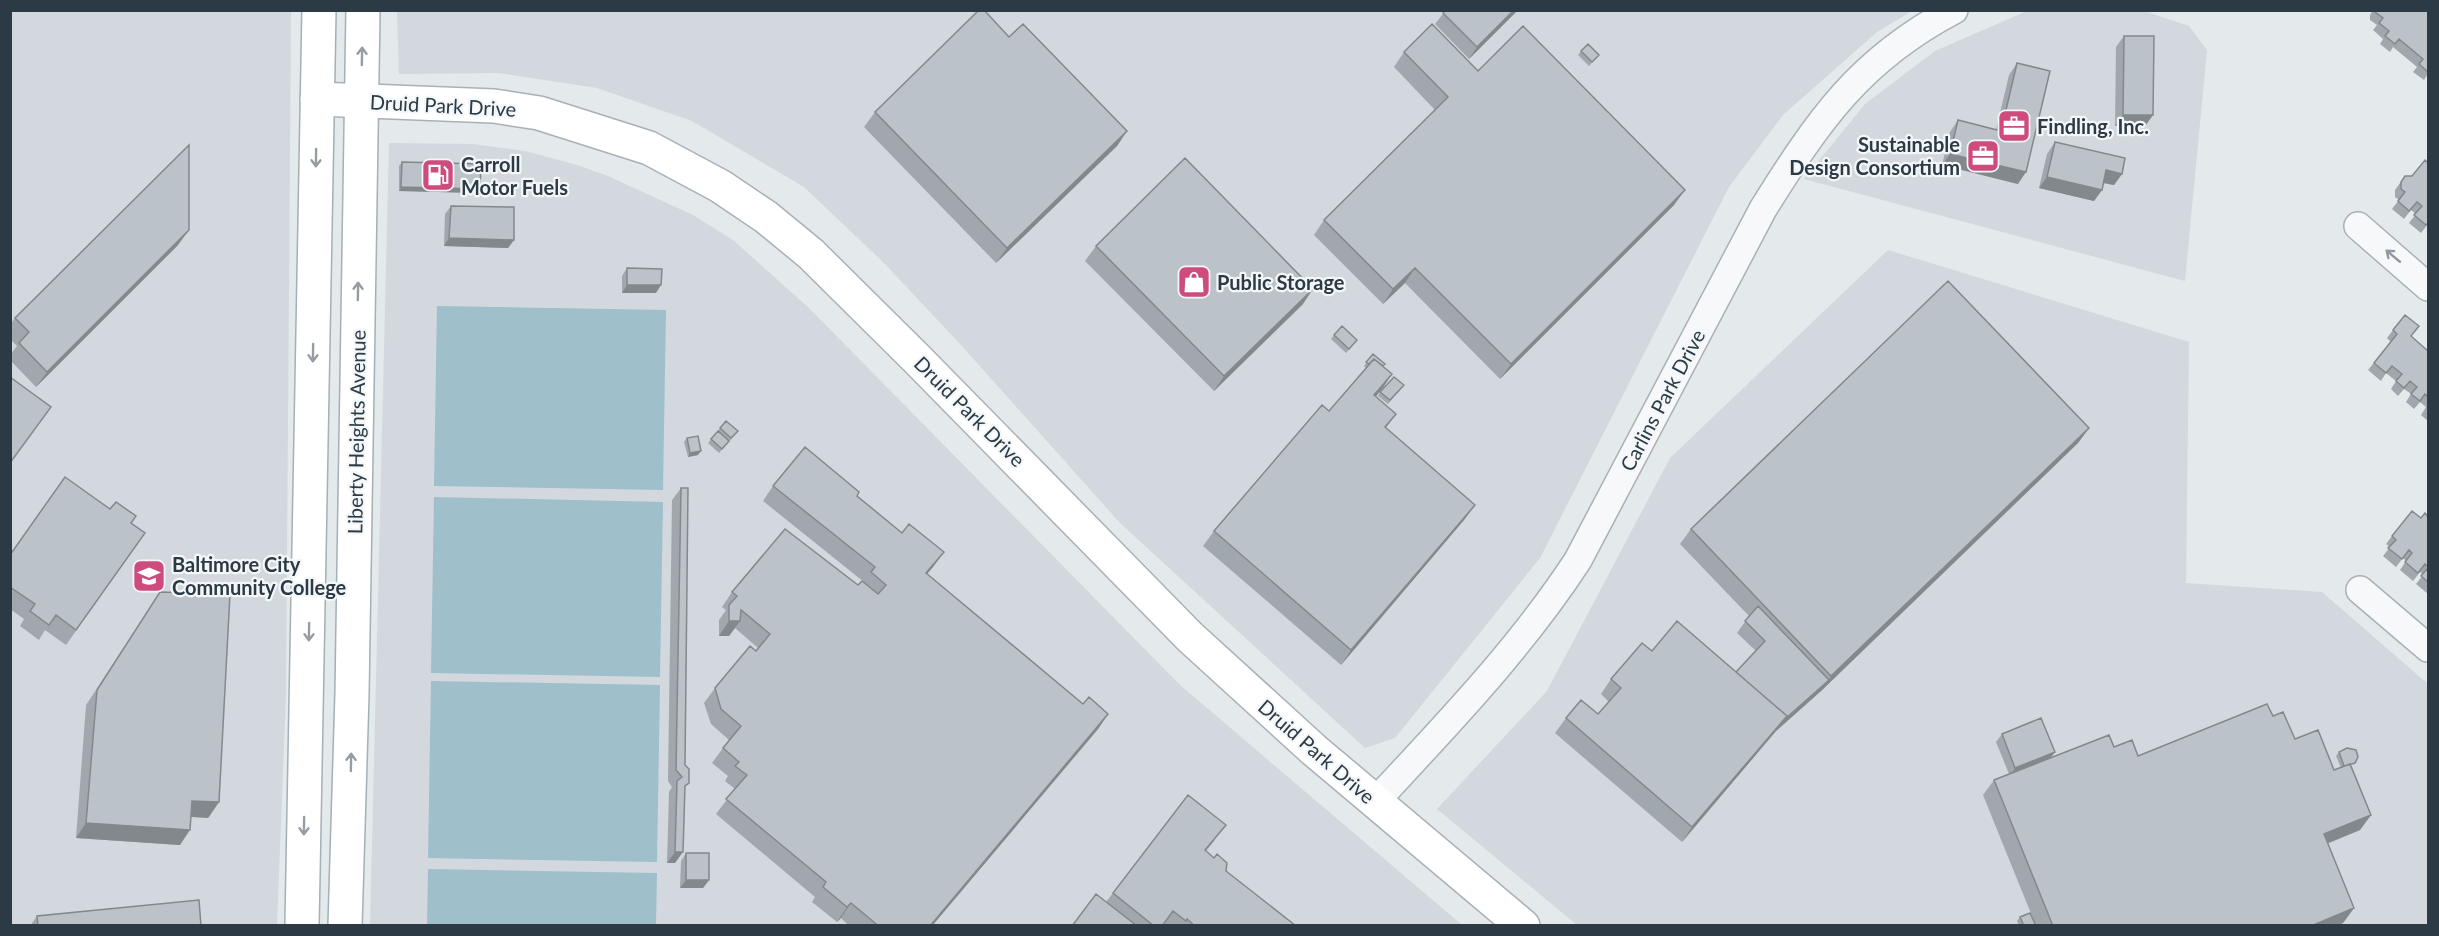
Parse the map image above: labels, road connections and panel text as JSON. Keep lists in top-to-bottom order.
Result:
{
  "streets": {
    "main road": ["Druid Park Drive", "Liberty Heights Avenue"],
    "street": ["Carlins Park Drive"]
  },
  "crossings": [
    ["Druid Park Drive", "Carlins Park Drive"],
    ["Druid Park Drive", "Liberty Heights Avenue"]
  ],
  "places": {
    "office": ["Findling, Inc.", "Sustainable Design Consortium"],
    "fuel station": ["Carroll Motor Fuels"],
    "shop": ["Public Storage"],
    "school or university": ["Baltimore City Community College"]
  }
}
